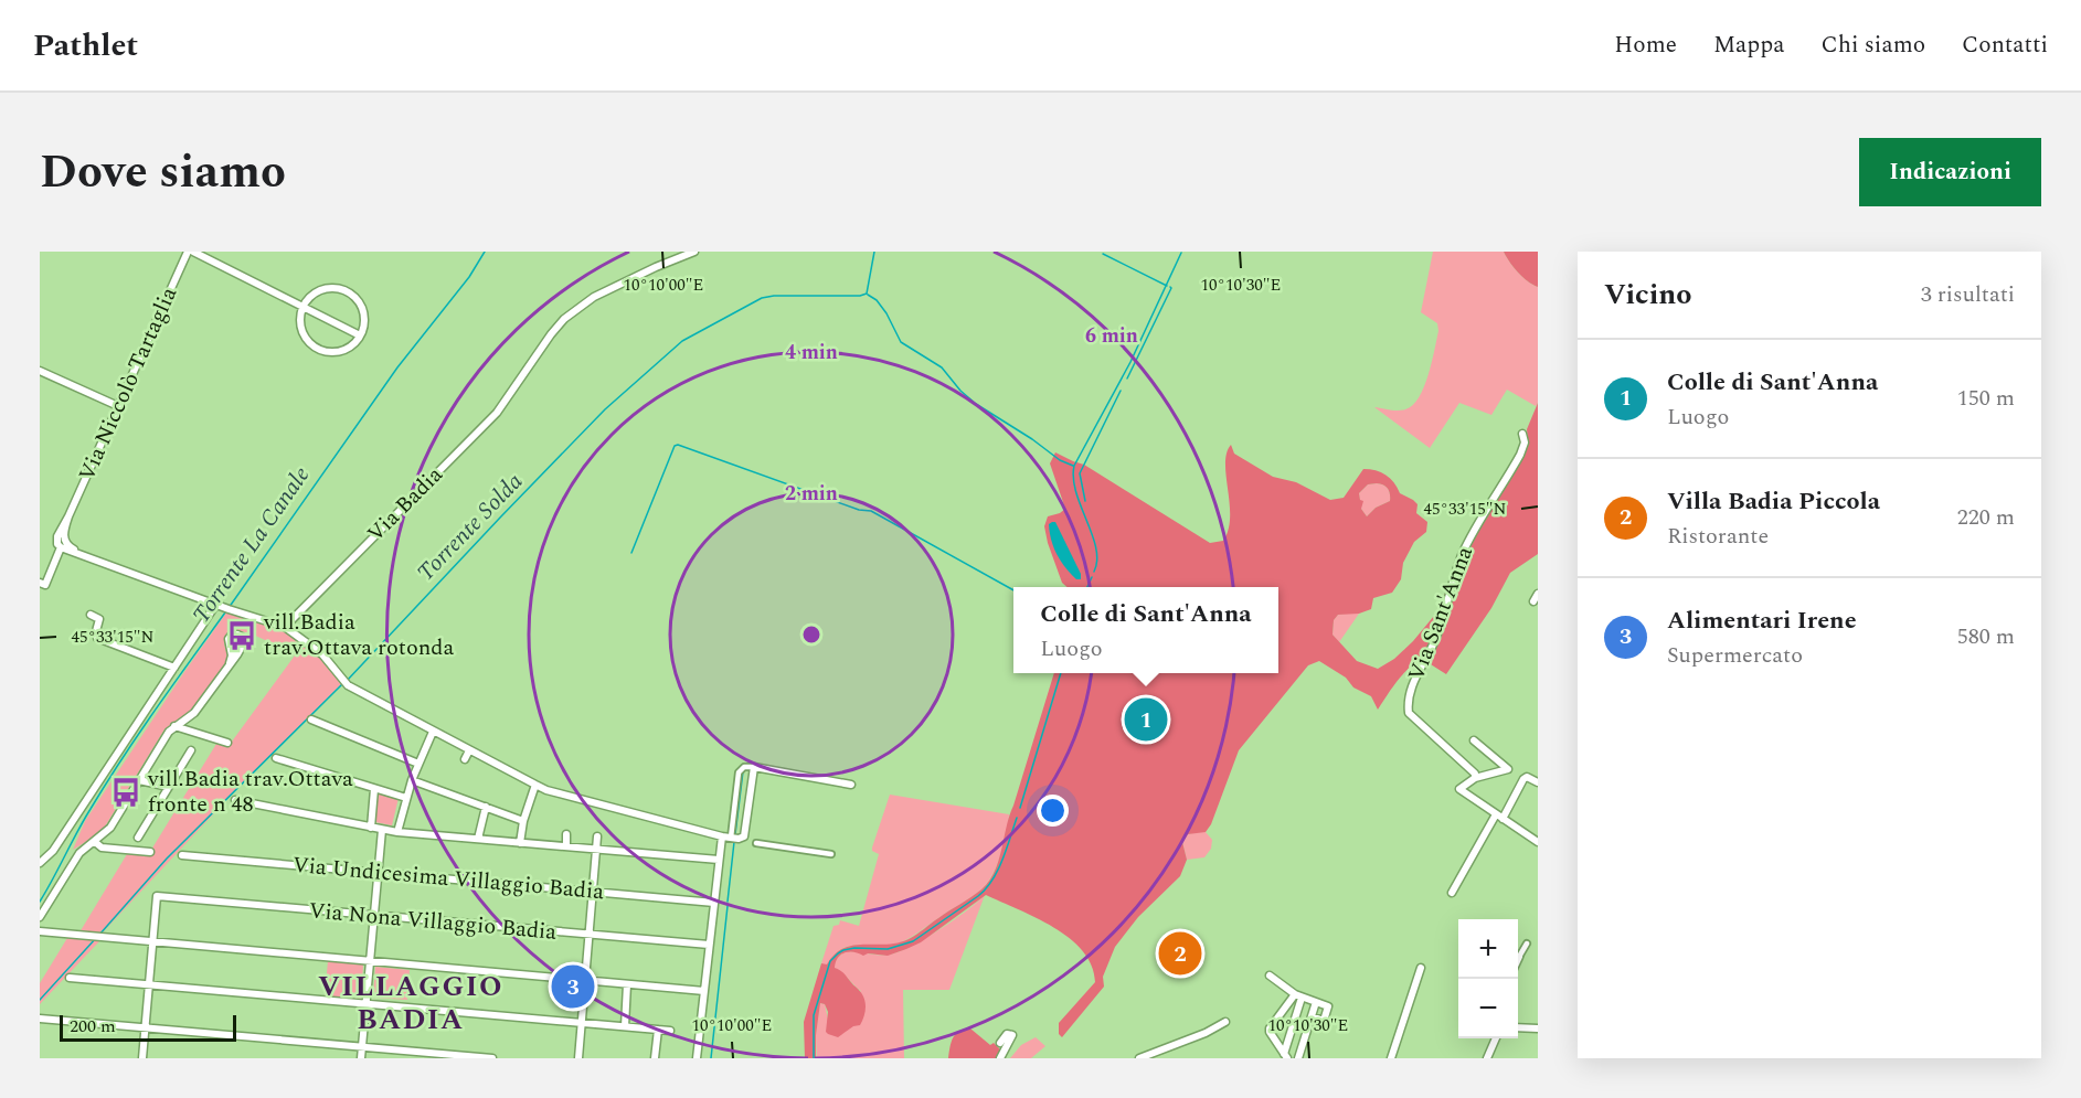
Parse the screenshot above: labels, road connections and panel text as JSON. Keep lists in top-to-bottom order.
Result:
{
  "streets": {
    "street": [
      "Via Niccolò Tartaglia",
      "Via Badia",
      "Via Sant'Anna",
      "Via Undicesima Villaggio Badia",
      "Via Nona Villaggio Badia"
    ]
  },
  "districts": ["VILLAGGIO BADIA"],
  "water": ["Torrente Solda", "Torrente La Canale"],
  "places": {
    "bus stop": ["vill.Badia trav.Ottava rotonda", "vill.Badia trav.Ottava fronte n 48"]
  },
  "scale_bar": "200 m",
  "page": {
    "header": "Pathlet",
    "nav": [
      "Home",
      "Mappa",
      "Chi siamo",
      "Contatti"
    ],
    "title": "Dove siamo",
    "buttons": "Indicazioni",
    "heading": ["Vicino", "3 risultati"],
    "list": [
      {
        "mark": "1",
        "name": "Colle di Sant'Anna",
        "note": "Luogo",
        "value": "150 m"
      },
      {
        "mark": "2",
        "name": "Villa Badia Piccola",
        "note": "Ristorante",
        "value": "220 m"
      },
      {
        "mark": "3",
        "name": "Alimentari Irene",
        "note": "Supermercato",
        "value": "580 m"
      }
    ],
    "popup": ["Colle di Sant'Anna", "Luogo"],
    "pins": ["1", "2", "3"],
    "map_buttons": ["+", "−"],
    "scale": "200 m"
  },
  "coordinates": ["10°10'00\"E", "10°10'30\"E", "45°33'15\"N"],
  "rings": ["6 min", "4 min", "2 min"]
}
